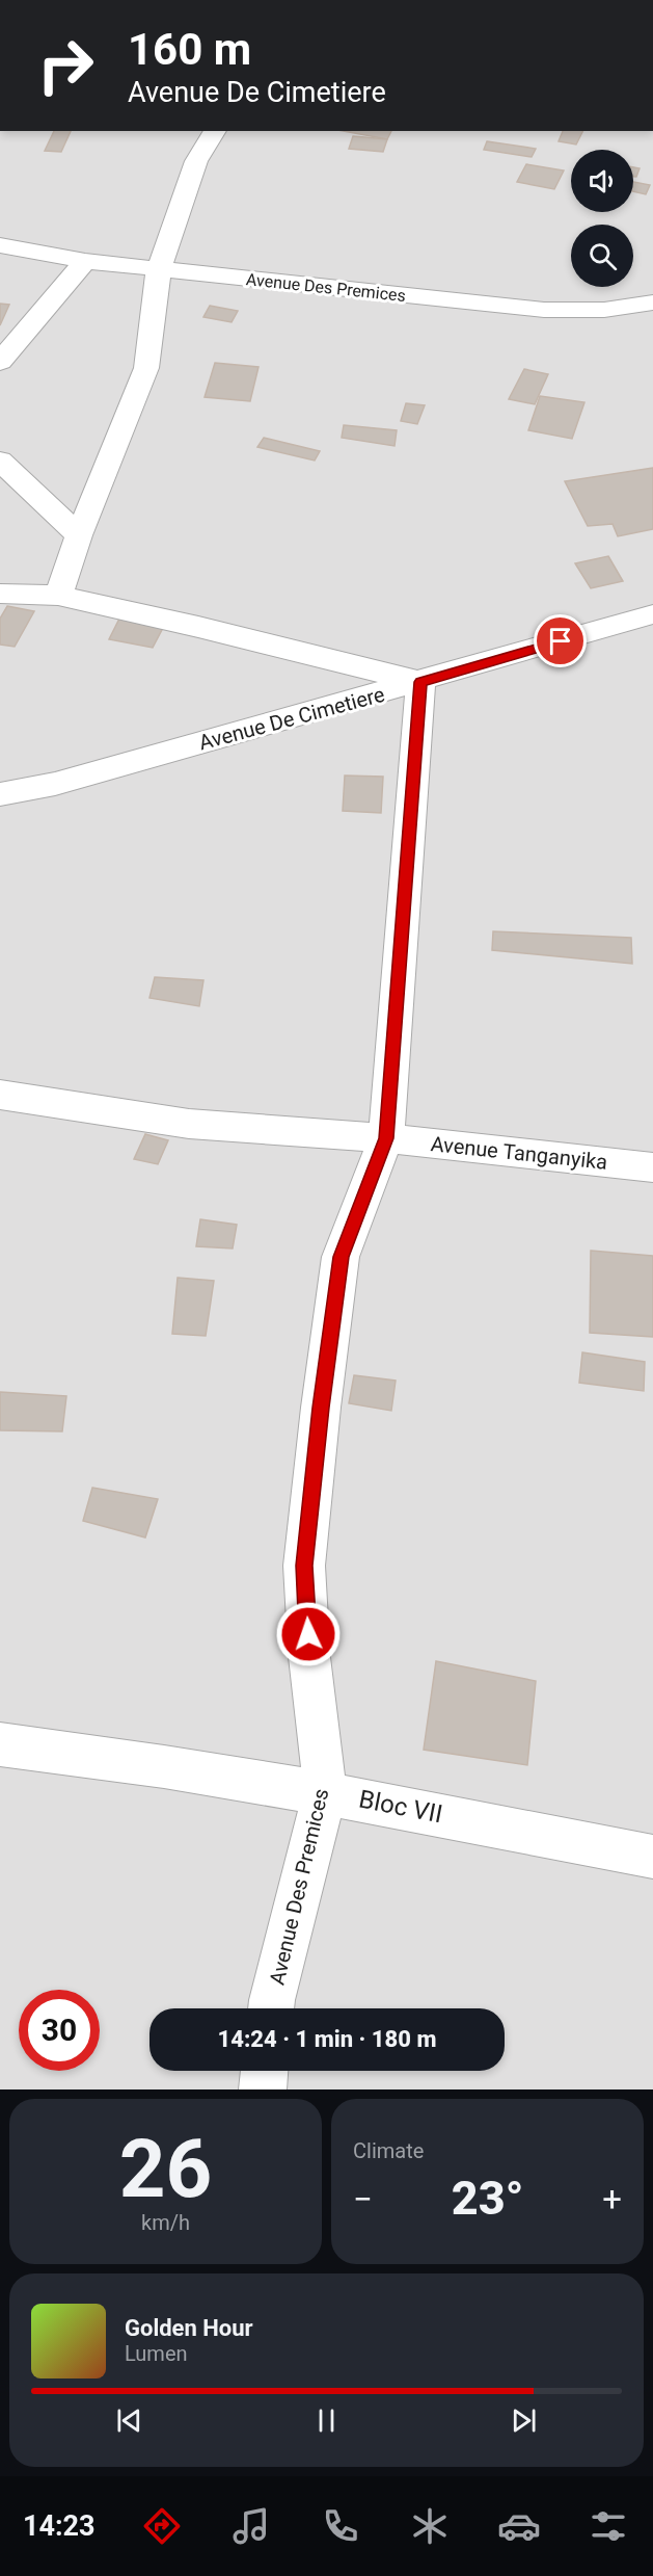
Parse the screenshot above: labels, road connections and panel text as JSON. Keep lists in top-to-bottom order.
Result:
{
  "streets": {
    "street": [
      "Avenue Des Premices",
      "Avenue De Cimetiere",
      "Avenue Tanganyika",
      "Bloc VII"
    ]
  },
  "crossings": [
    ["Avenue Des Premices", "Avenue De Cimetiere"],
    ["Avenue Des Premices", "Avenue Tanganyika"],
    ["Avenue Des Premices", "Bloc VII"]
  ],
  "page": {
    "turn": ["160 m", "Avenue De Cimetiere"],
    "limit": "30",
    "trip": "14:24 · 1 min · 180 m",
    "tile": [
      ["26", "km/h"],
      "Climate"
    ],
    "heat": ["−", "23°", "+"],
    "song": ["Golden Hour", "Lumen"],
    "tabs": "14:23"
  }
}
